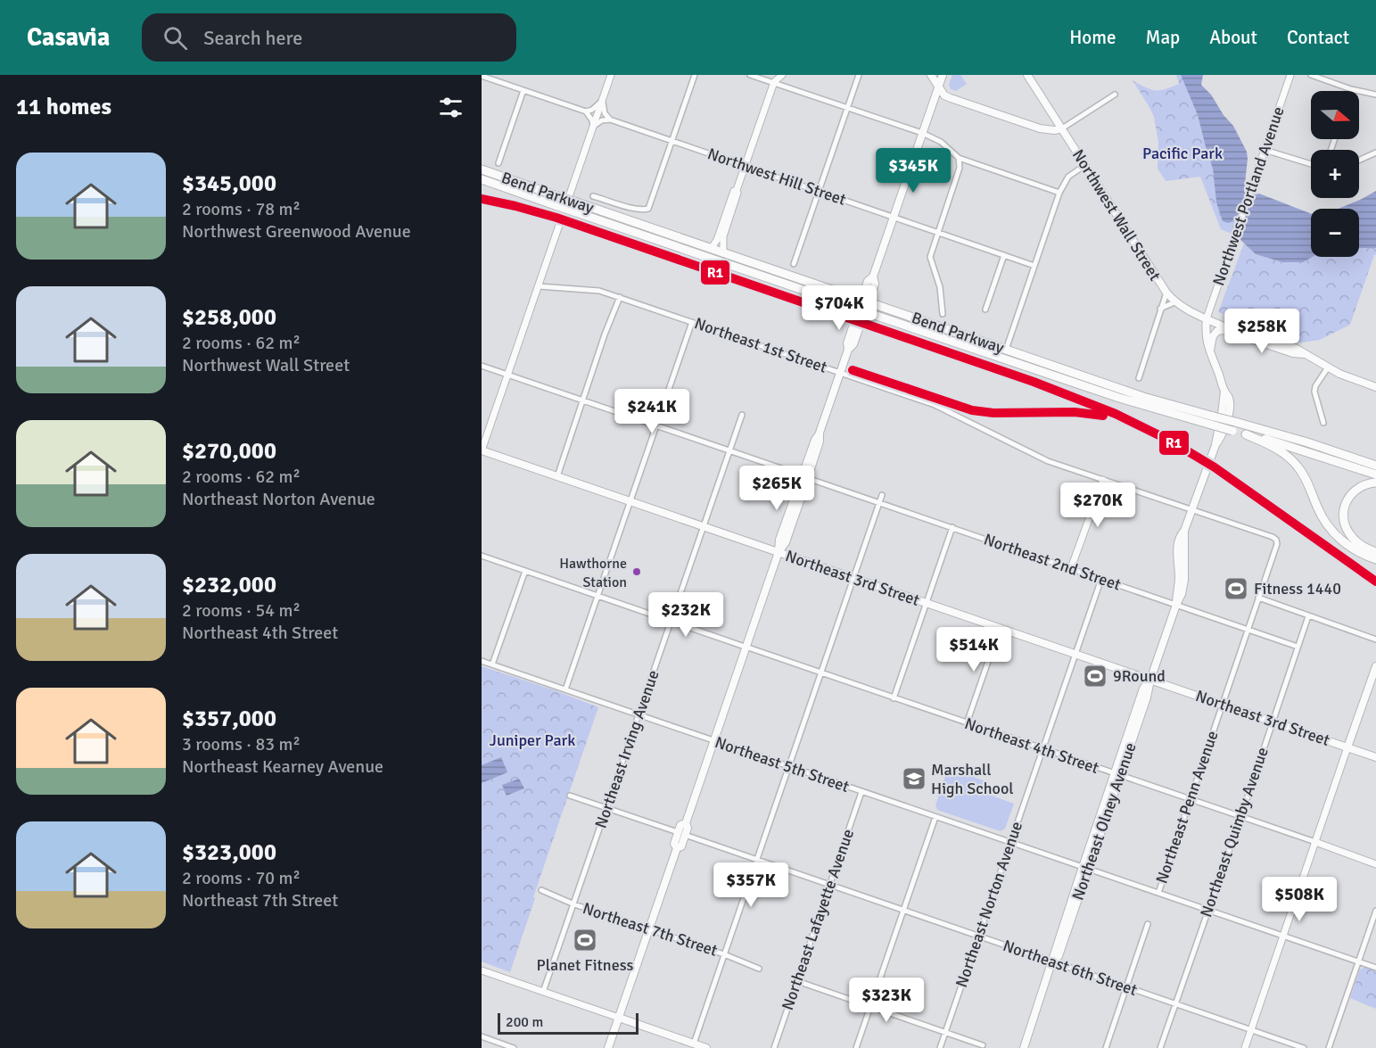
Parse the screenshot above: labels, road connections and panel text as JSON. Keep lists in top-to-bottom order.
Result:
{
  "streets": {
    "highway": ["Bend Parkway"],
    "main road": ["Northwest Wall Street", "Northeast 3rd Street", "Northeast Olney Avenue"],
    "street": [
      "Northwest Hill Street",
      "Northwest Portland Avenue",
      "Northeast 1st Street",
      "Northeast 2nd Street",
      "Northeast 4th Street",
      "Northeast Irving Avenue",
      "Northeast 5th Street",
      "Northeast Penn Avenue",
      "Northeast Quimby Avenue",
      "Northeast Norton Avenue",
      "Northeast Lafayette Avenue",
      "Northeast 7th Street",
      "Northeast 6th Street"
    ]
  },
  "crossings": [
    ["Bend Parkway", "Northeast Olney Avenue"],
    ["Northwest Portland Avenue", "Northwest Wall Street"],
    ["Northeast 1st Street", "Northeast Penn Avenue"],
    ["Northeast 1st Street", "Northeast Olney Avenue"],
    ["Northeast 2nd Street", "Northeast Irving Avenue"],
    ["Northeast 2nd Street", "Northeast Penn Avenue"],
    ["Northeast 2nd Street", "Northeast Olney Avenue"],
    ["Northeast 2nd Street", "Northeast Quimby Avenue"],
    ["Northeast 2nd Street", "Northeast Norton Avenue"],
    ["Northeast 3rd Street", "Northeast Irving Avenue"],
    ["Northeast 3rd Street", "Northeast Penn Avenue"],
    ["Northeast 3rd Street", "Northeast Olney Avenue"],
    ["Northeast 3rd Street", "Northeast Quimby Avenue"],
    ["Northeast 3rd Street", "Northeast Norton Avenue"],
    ["Northeast 4th Street", "Northeast Irving Avenue"],
    ["Northeast 4th Street", "Northeast Penn Avenue"],
    ["Northeast 4th Street", "Northeast Olney Avenue"],
    ["Northeast 4th Street", "Northeast Quimby Avenue"],
    ["Northeast 4th Street", "Northeast Norton Avenue"],
    ["Northeast Irving Avenue", "Northeast 5th Street"],
    ["Northeast Irving Avenue", "Northeast 7th Street"],
    ["Northeast Irving Avenue", "Northeast 6th Street"],
    ["Northeast 5th Street", "Northeast Penn Avenue"],
    ["Northeast 5th Street", "Northeast Olney Avenue"],
    ["Northeast 5th Street", "Northeast Quimby Avenue"],
    ["Northeast 5th Street", "Northeast Norton Avenue"],
    ["Northeast 5th Street", "Northeast Lafayette Avenue"],
    ["Northeast Olney Avenue", "Northeast 6th Street"],
    ["Northeast Quimby Avenue", "Northeast 6th Street"],
    ["Northeast Norton Avenue", "Northeast 6th Street"],
    ["Northeast Lafayette Avenue", "Northeast 6th Street"]
  ],
  "parks": ["Pacific Park", "Juniper Park"],
  "places": {
    "other": ["Hawthorne Station"],
    "sports": ["Fitness 1440", "9Round", "Planet Fitness"],
    "school or university": ["Marshall High School"]
  },
  "lines": ["transit line R1"],
  "scale_bar": "200 m",
  "north": "right",
  "page": {
    "header": "Casavia",
    "search": "Search here",
    "nav": [
      "Home",
      "Map",
      "About",
      "Contact"
    ],
    "heading": "11 homes",
    "map_buttons": ["+", "−"],
    "list": [
      {
        "name": "$345,000",
        "note": "2 rooms · 78 m² · Northwest Greenwood Avenue"
      },
      {
        "name": "$258,000",
        "note": "2 rooms · 62 m² · Northwest Wall Street"
      },
      {
        "name": "$270,000",
        "note": "2 rooms · 62 m² · Northeast Norton Avenue"
      },
      {
        "name": "$232,000",
        "note": "2 rooms · 54 m² · Northeast 4th Street"
      },
      {
        "name": "$357,000",
        "note": "3 rooms · 83 m² · Northeast Kearney Avenue"
      },
      {
        "name": "$323,000",
        "note": "2 rooms · 70 m² · Northeast 7th Street"
      }
    ],
    "price": [
      "$345K",
      "$704K",
      "$258K",
      "$241K",
      "$265K",
      "$270K",
      "$232K",
      "$514K",
      "$357K",
      "$508K",
      "$323K"
    ],
    "scale": "200 m"
  }
}
